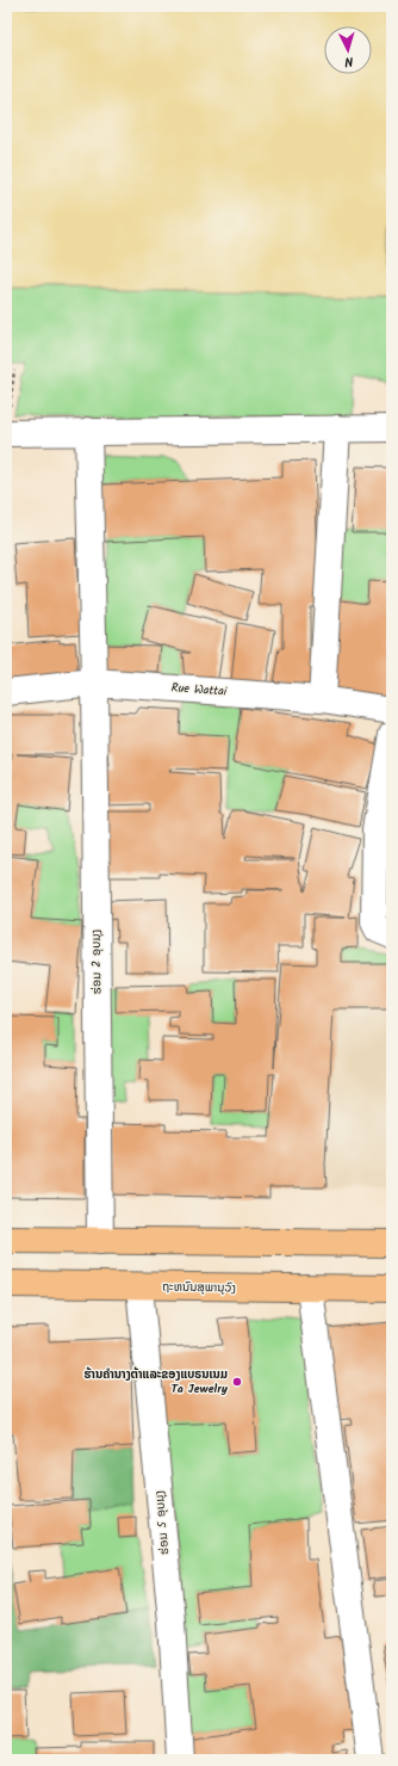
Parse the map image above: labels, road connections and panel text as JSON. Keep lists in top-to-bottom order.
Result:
{
  "streets": {
    "highway": ["ຖະຫນົນສຸພານຸວົງ"],
    "street": ["Rue Wattai", "ຮ່ອມ 2 ອຸບມຸງ", "ຮ່ອມ 5 ອຸບມຸງ"]
  },
  "crossings": [
    ["Rue Wattai", "ຮ່ອມ 2 ອຸບມຸງ"],
    ["ຖະຫນົນສຸພານຸວົງ", "ຮ່ອມ 5 ອຸບມຸງ"]
  ],
  "places": ["ຮ້ານຄຳນາງຕ້າແລະຂອງແບຣນເນມ Ta Jewelry"],
  "north": "bottom"
}
